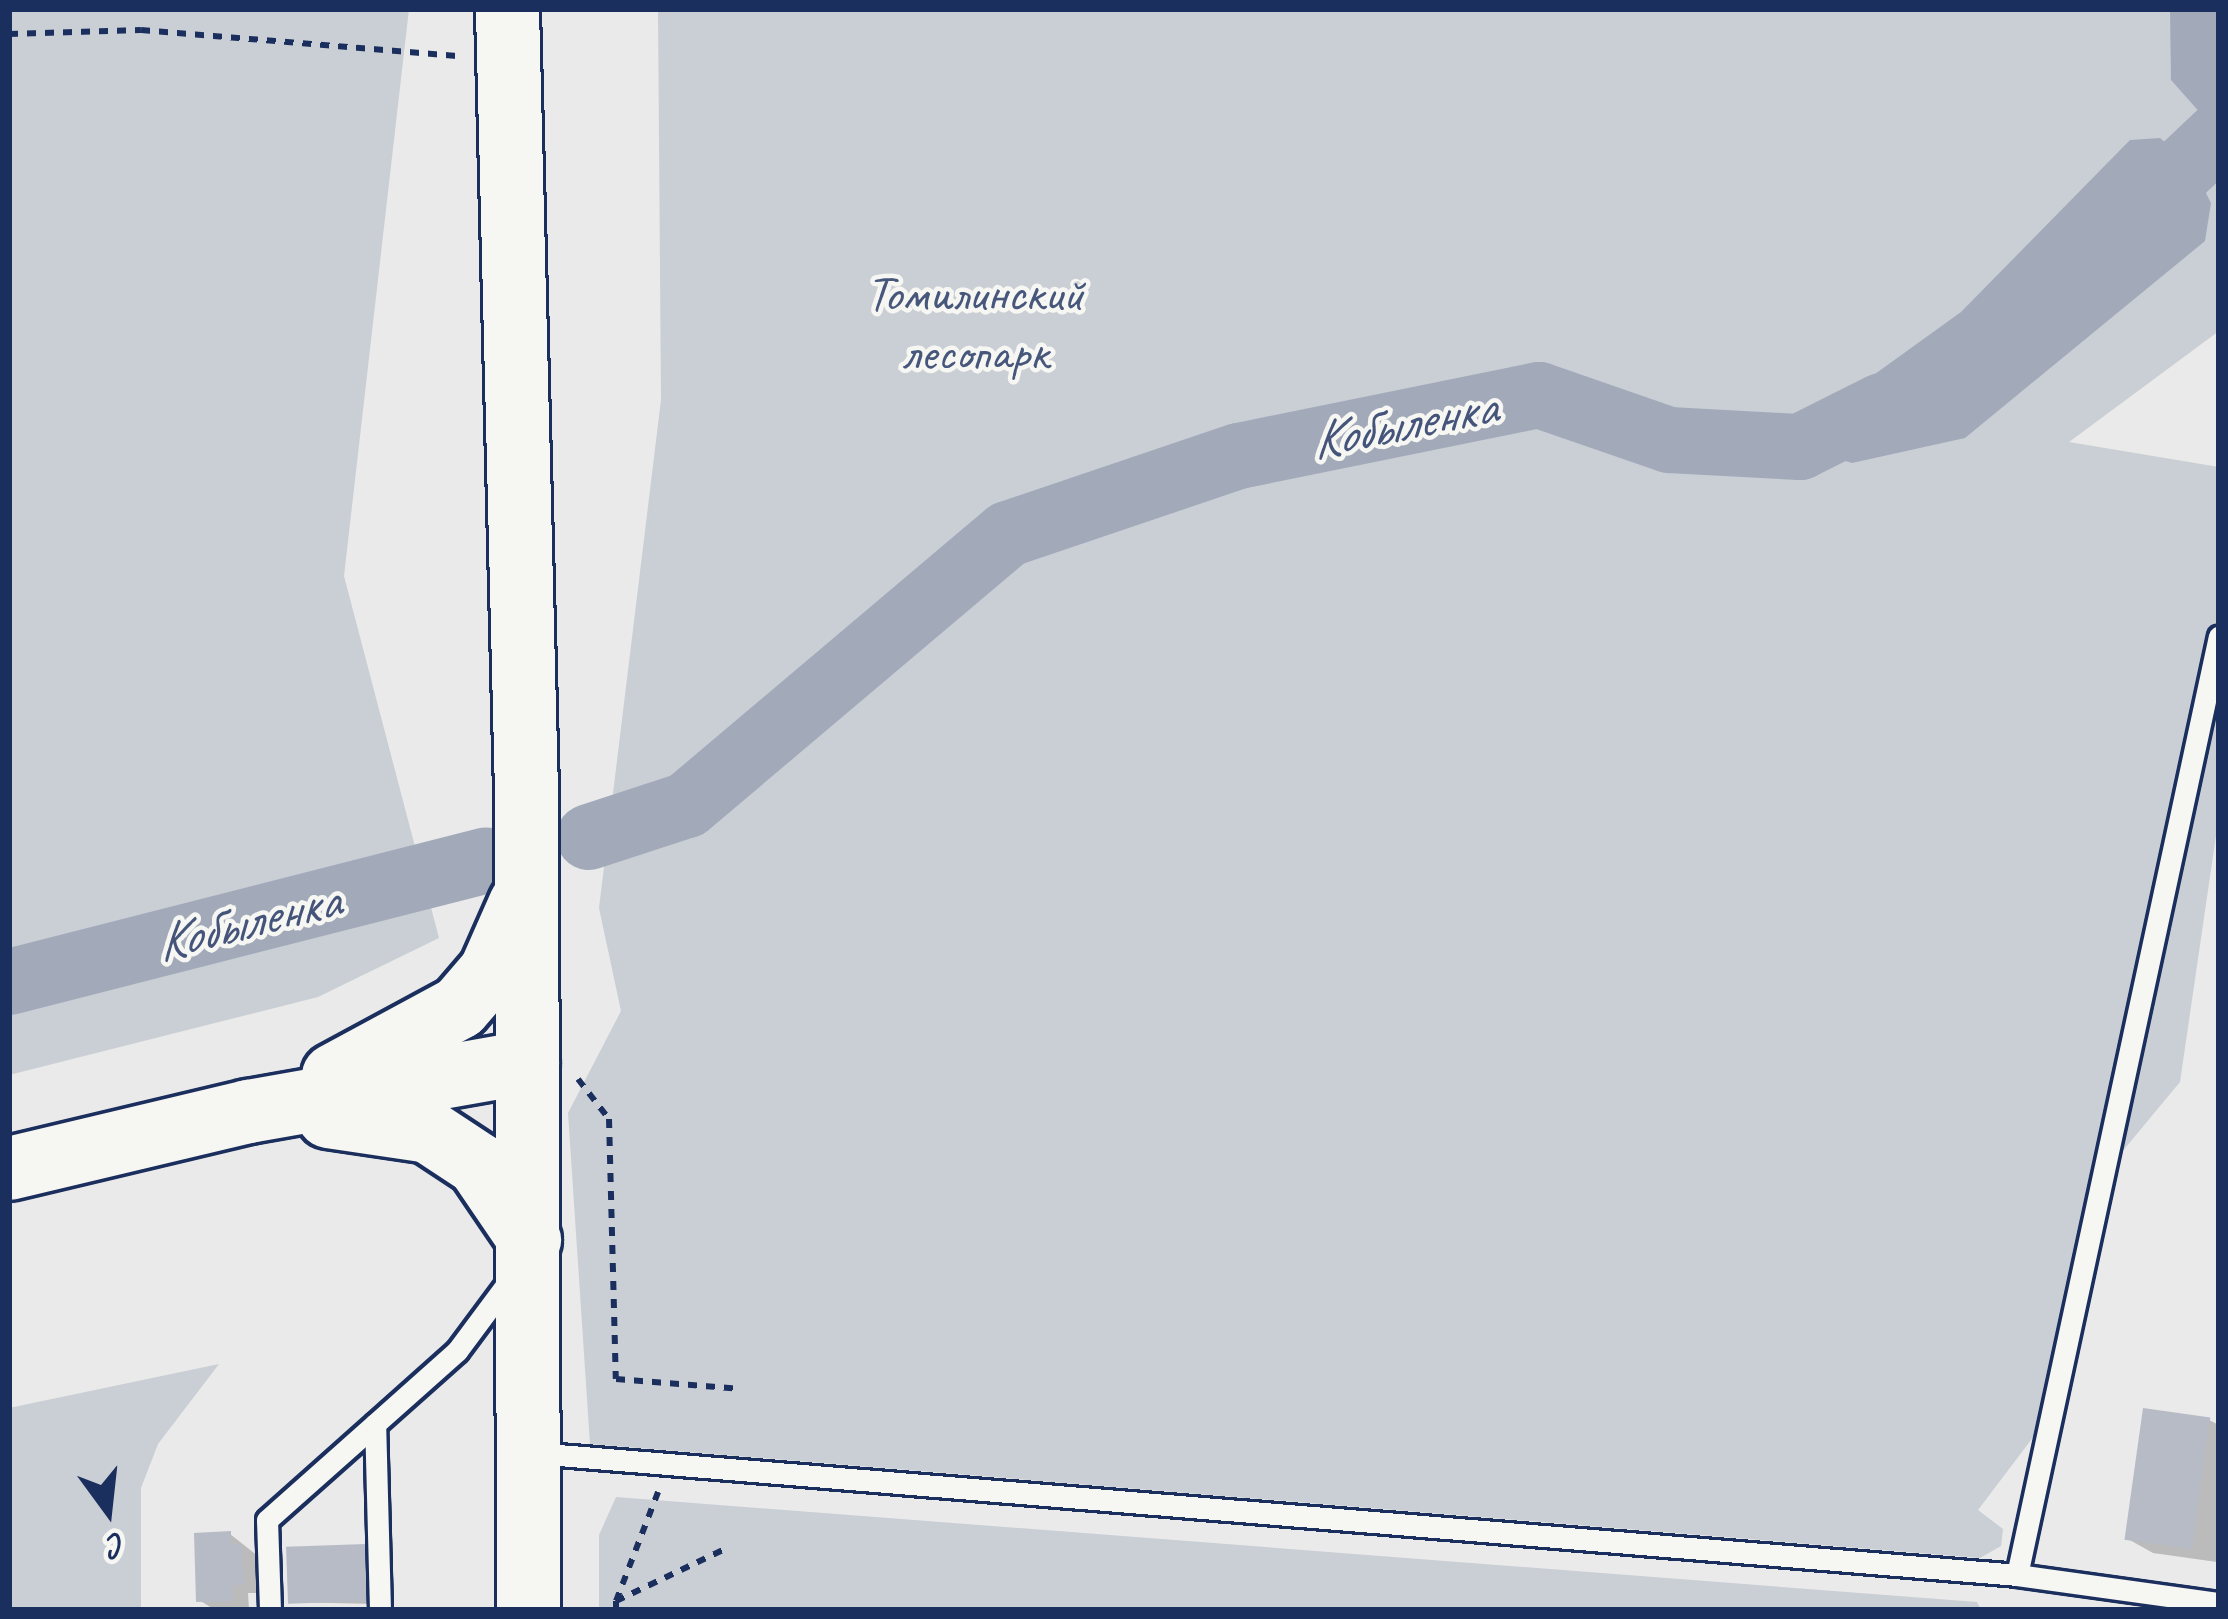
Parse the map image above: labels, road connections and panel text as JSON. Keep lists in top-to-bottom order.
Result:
{
  "water": ["Кобыленка"],
  "parks": ["Томилинский лесопарк"],
  "north": "bottom"
}
